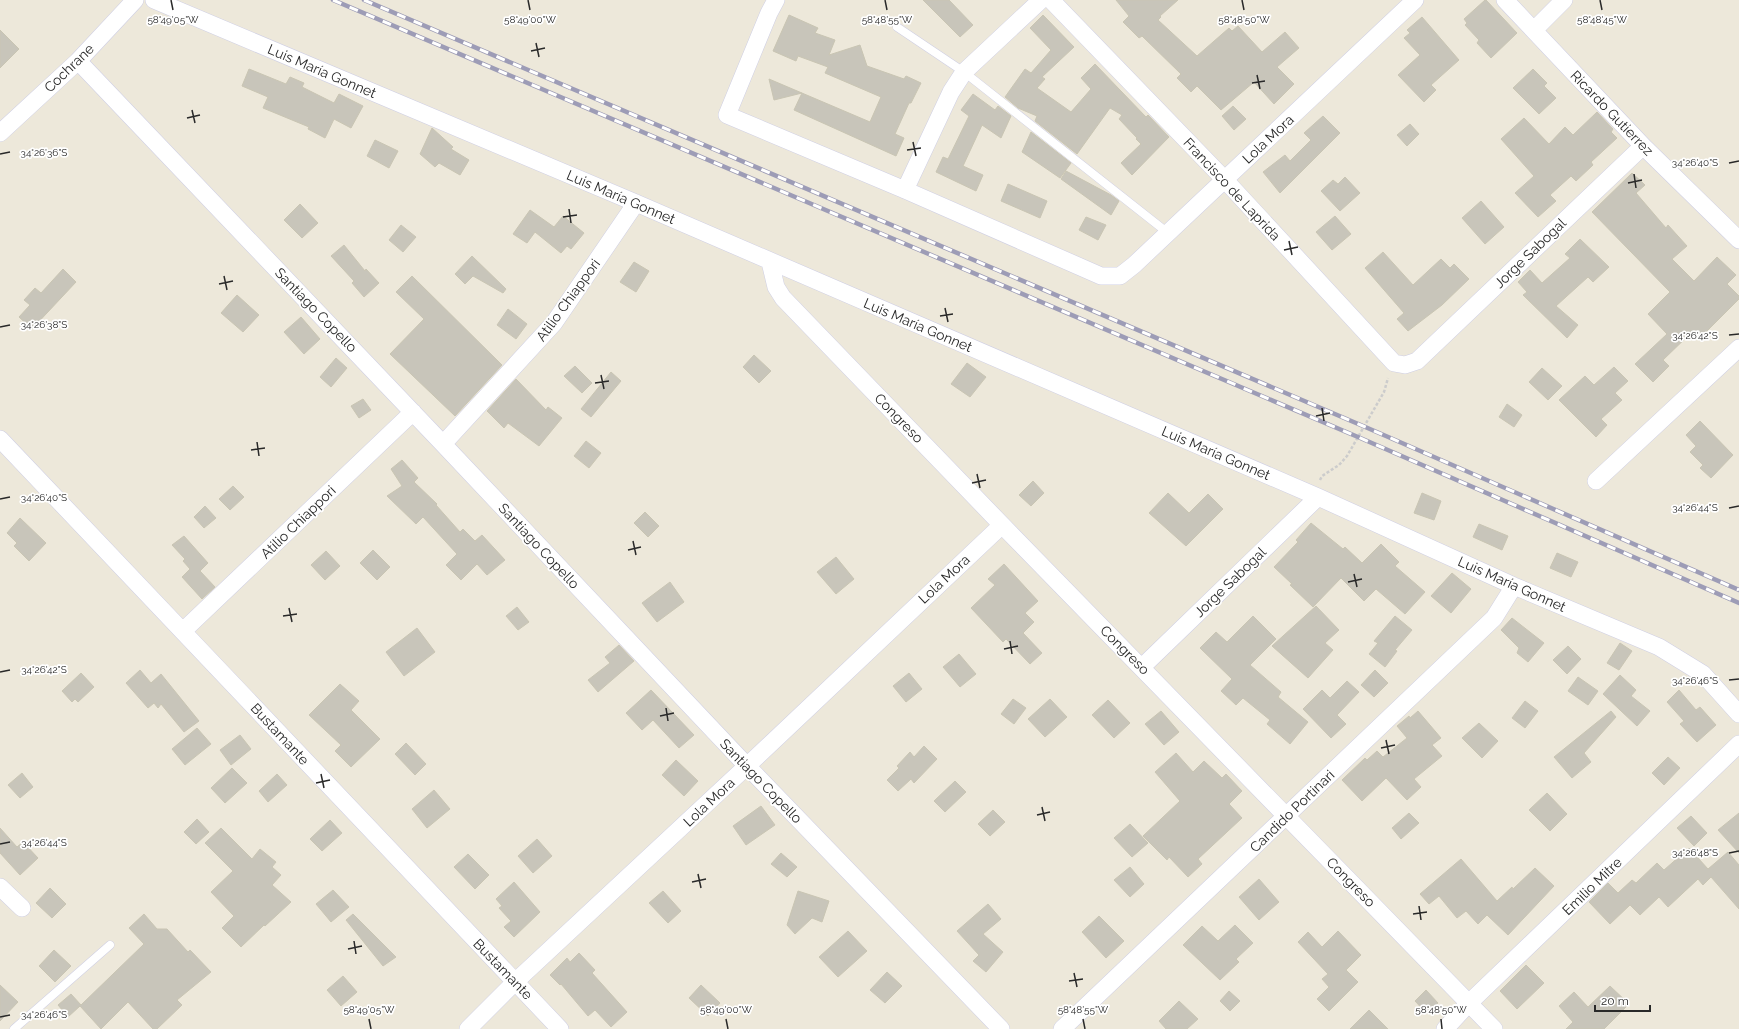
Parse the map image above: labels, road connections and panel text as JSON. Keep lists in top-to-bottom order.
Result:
{
  "streets": {
    "street": [
      "Cochrane",
      "Luis María Gonnet",
      "Ricardo Gutierrez",
      "Lola Mora",
      "Francisco de Laprida",
      "Jorge Sabogal",
      "Atilio Chiappori",
      "Santiago Copello",
      "Congreso",
      "Bustamante",
      "Candido Portinari",
      "Emilio Mitre"
    ]
  },
  "crossings": [
    ["Cochrane", "Santiago Copello"],
    ["Luis María Gonnet", "Jorge Sabogal"],
    ["Luis María Gonnet", "Atilio Chiappori"],
    ["Luis María Gonnet", "Congreso"],
    ["Luis María Gonnet", "Candido Portinari"],
    ["Ricardo Gutierrez", "Jorge Sabogal"],
    ["Lola Mora", "Francisco de Laprida"],
    ["Lola Mora", "Santiago Copello"],
    ["Lola Mora", "Congreso"],
    ["Lola Mora", "Bustamante"],
    ["Francisco de Laprida", "Jorge Sabogal"],
    ["Jorge Sabogal", "Congreso"],
    ["Atilio Chiappori", "Santiago Copello"],
    ["Atilio Chiappori", "Bustamante"],
    ["Congreso", "Candido Portinari"],
    ["Congreso", "Emilio Mitre"]
  ],
  "scale_bar": "20 m",
  "coordinates": [
    "58°49'05\"W",
    "58°49'00\"W",
    "58°48'45\"W",
    "58°48'55\"W",
    "58°48'50\"W",
    "34°26'36\"S",
    "34°26'40\"S",
    "34°26'38\"S",
    "34°26'42\"S",
    "34°26'44\"S",
    "34°26'46\"S",
    "34°26'48\"S"
  ]
}
